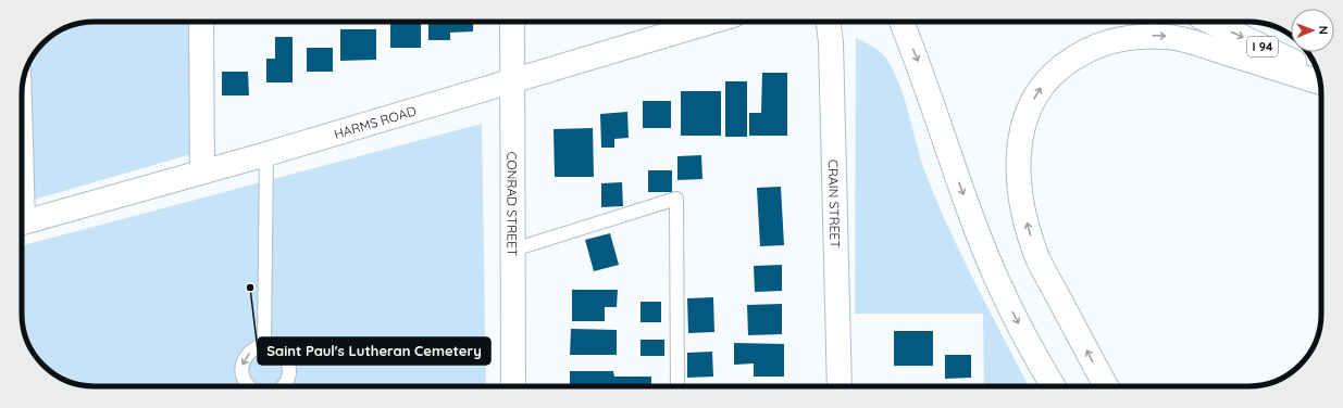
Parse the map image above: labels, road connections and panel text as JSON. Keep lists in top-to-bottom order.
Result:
{
  "streets": {
    "main road": [
      "I 94",
      "HARMS ROAD",
      "CONRAD STREET",
      "CRAIN STREET"
    ]
  },
  "crossings": [
    ["HARMS ROAD", "CONRAD STREET"]
  ],
  "places": ["Saint Paul's Lutheran Cemetery"],
  "north": "right"
}
